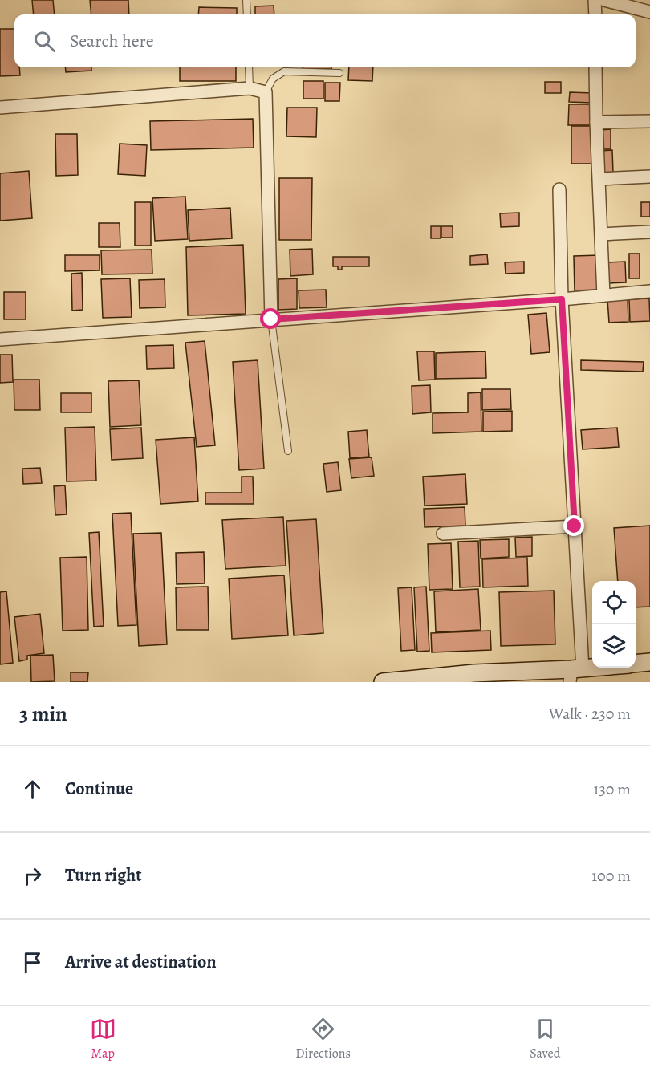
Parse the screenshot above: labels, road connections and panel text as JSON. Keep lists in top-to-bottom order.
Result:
{
  "page": {
    "search": "Search here",
    "heading": ["3 min", "Walk · 230 m"],
    "list": [
      ["Continue", "130 m"],
      ["Turn right", "100 m"],
      "Arrive at destination"
    ],
    "nav": ["Map", "Directions", "Saved"]
  }
}
